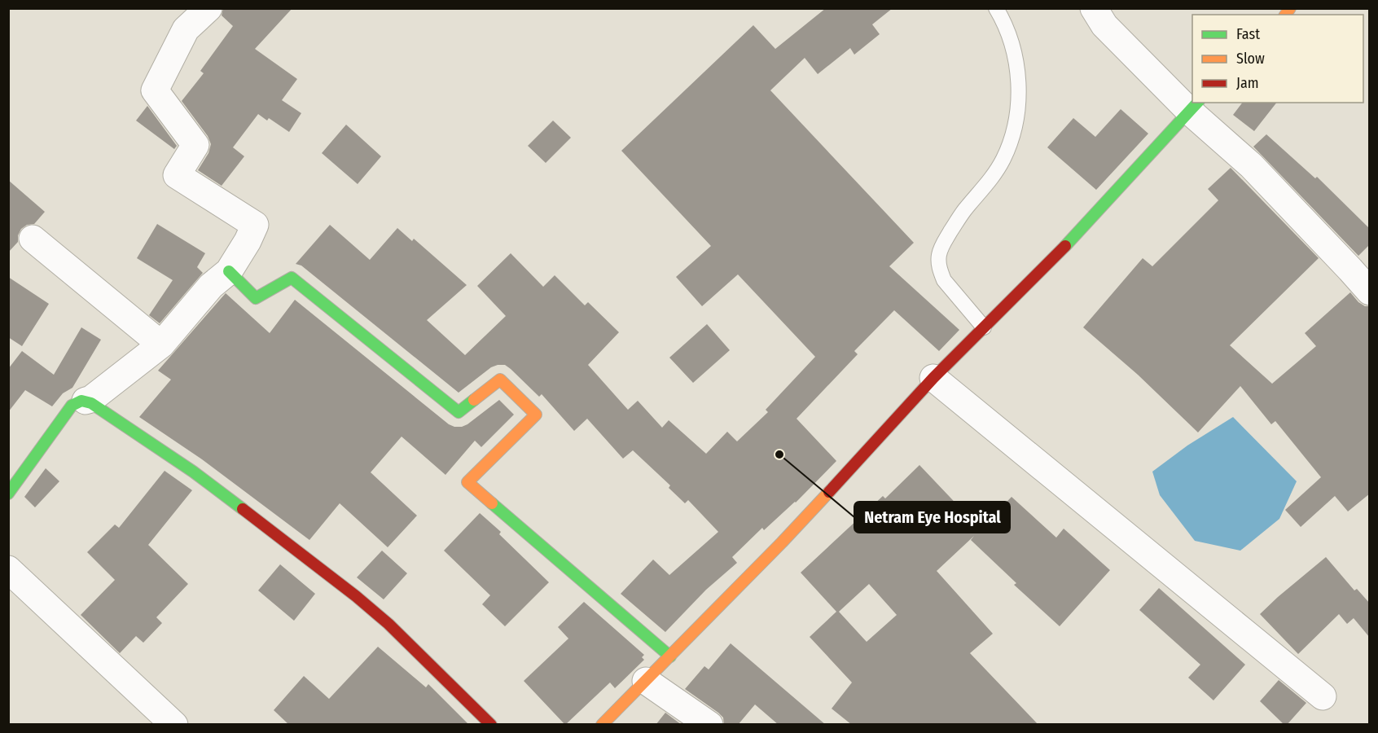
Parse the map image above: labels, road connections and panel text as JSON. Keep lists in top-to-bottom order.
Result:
{
  "places": ["Netram Eye Hospital"],
  "legend": ["Fast", "Slow", "Jam"]
}
